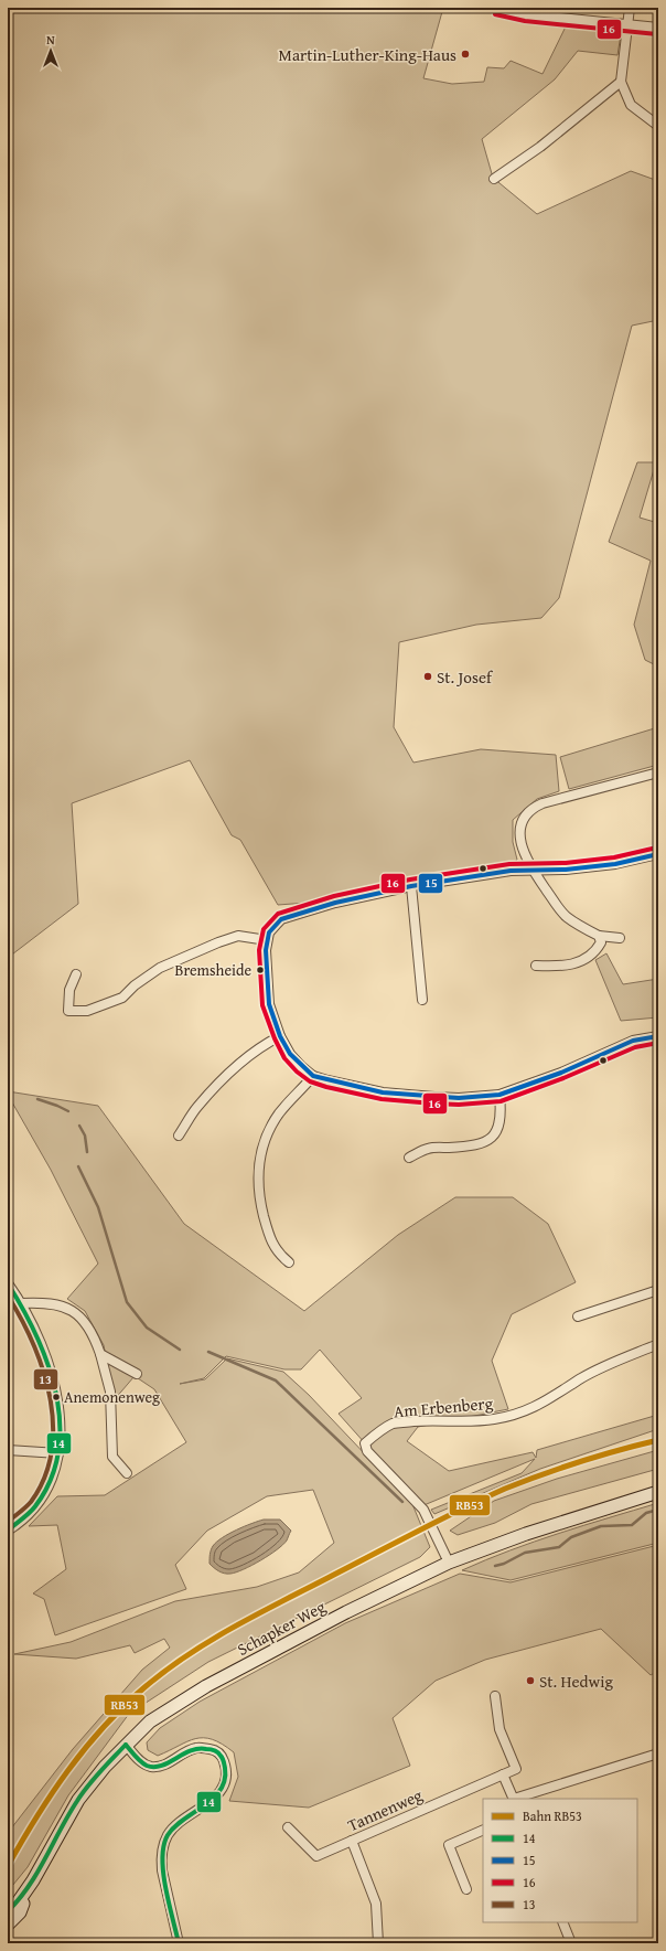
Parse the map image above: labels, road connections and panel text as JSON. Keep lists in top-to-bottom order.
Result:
{
  "streets": {
    "street": ["Am Erbenberg", "Schapker Weg", "Tannenweg"]
  },
  "crossings": [
    ["Am Erbenberg", "Schapker Weg"]
  ],
  "places": [
    "Martin-Luther-King-Haus",
    "St. Josef",
    "Bremsheide",
    "Anemonenweg",
    "St. Hedwig"
  ],
  "lines": [
    "transit line 16",
    "transit line 15",
    "transit line 14",
    "transit line 13",
    "rail line RB53"
  ],
  "legend": [
    "Bahn RB53",
    "14",
    "15",
    "16",
    "13"
  ],
  "north": "top"
}
